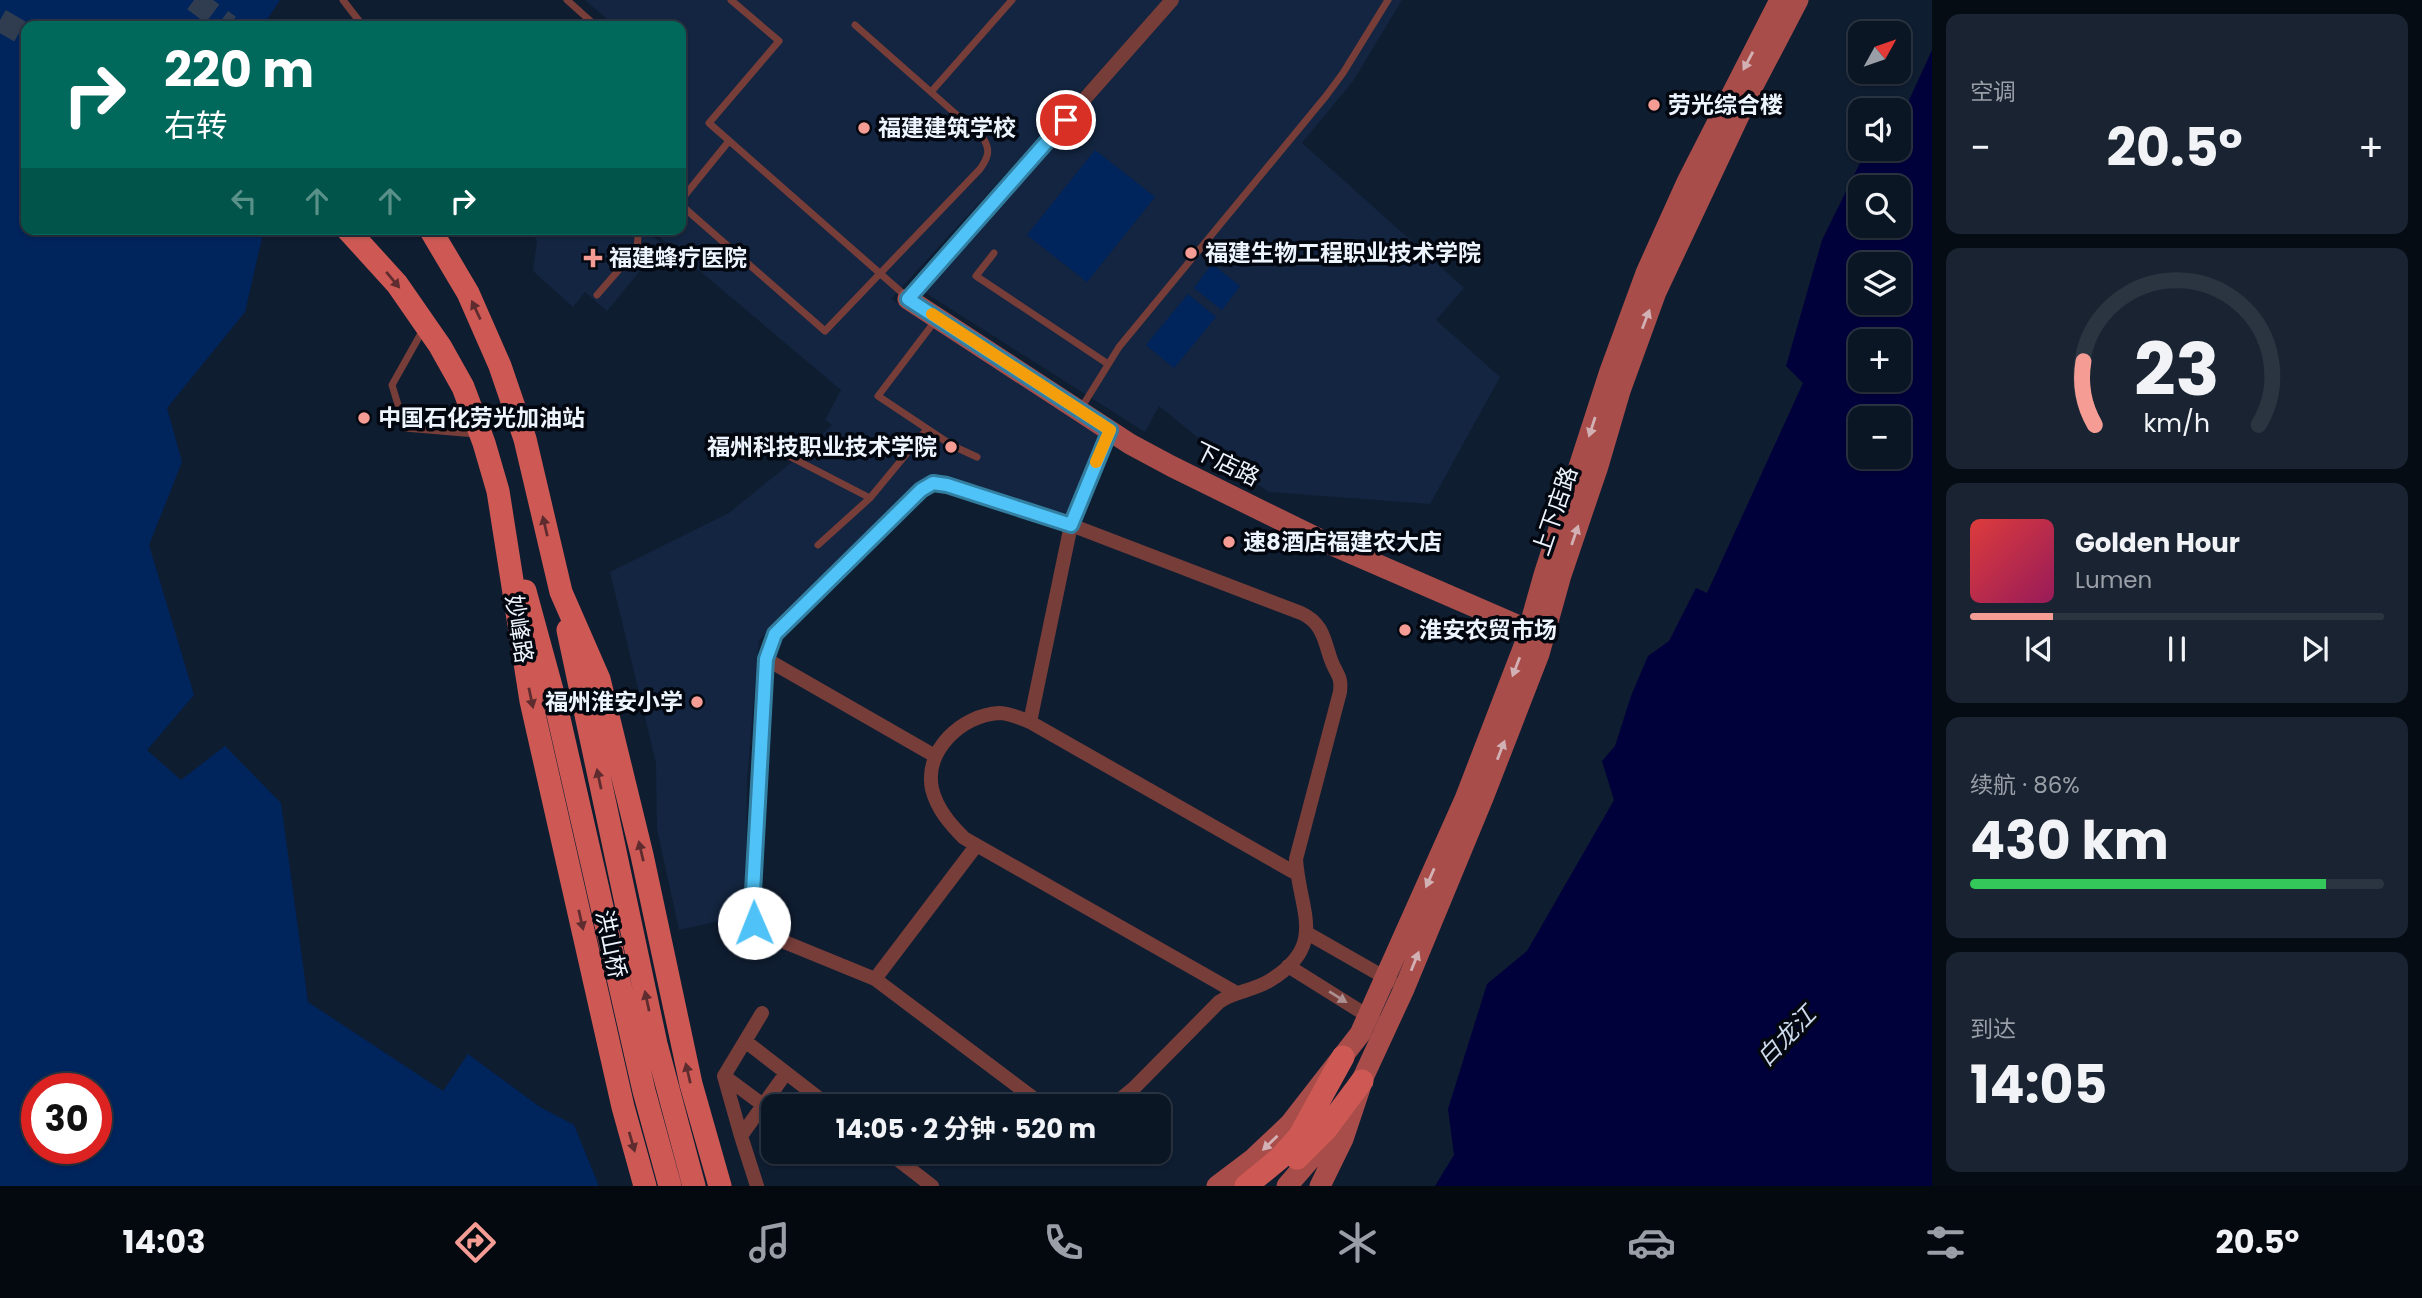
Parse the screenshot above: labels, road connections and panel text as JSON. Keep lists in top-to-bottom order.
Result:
{
  "streets": {
    "main road": [
      "下店路",
      "上下店路",
      "妙峰路",
      "洪山桥"
    ]
  },
  "crossings": [
    ["下店路", "上下店路"],
    ["妙峰路", "洪山桥"]
  ],
  "water": ["白龙江"],
  "places": {
    "other": [
      "劳光综合楼",
      "福建建筑学校",
      "福建生物工程职业技术学院",
      "中国石化劳光加油站",
      "福州科技职业技术学院",
      "速8酒店福建农大店",
      "淮安农贸市场",
      "福州淮安小学"
    ],
    "health": ["福建蜂疗医院"]
  },
  "north": "top right",
  "page": {
    "tile": [
      "空调",
      ["续航 · 86%", "430 km"],
      ["到达", "14:05"]
    ],
    "map_buttons": ["+", "−"],
    "turn": ["220 m", "右转"],
    "heat": ["−", "20.5°", "+"],
    "song": ["Golden Hour", "Lumen"],
    "limit": "30",
    "trip": "14:05 · 2 分钟 · 520 m",
    "tabs": ["14:03", "20.5°"],
    "gauge": ["23", "km/h"]
  }
}
